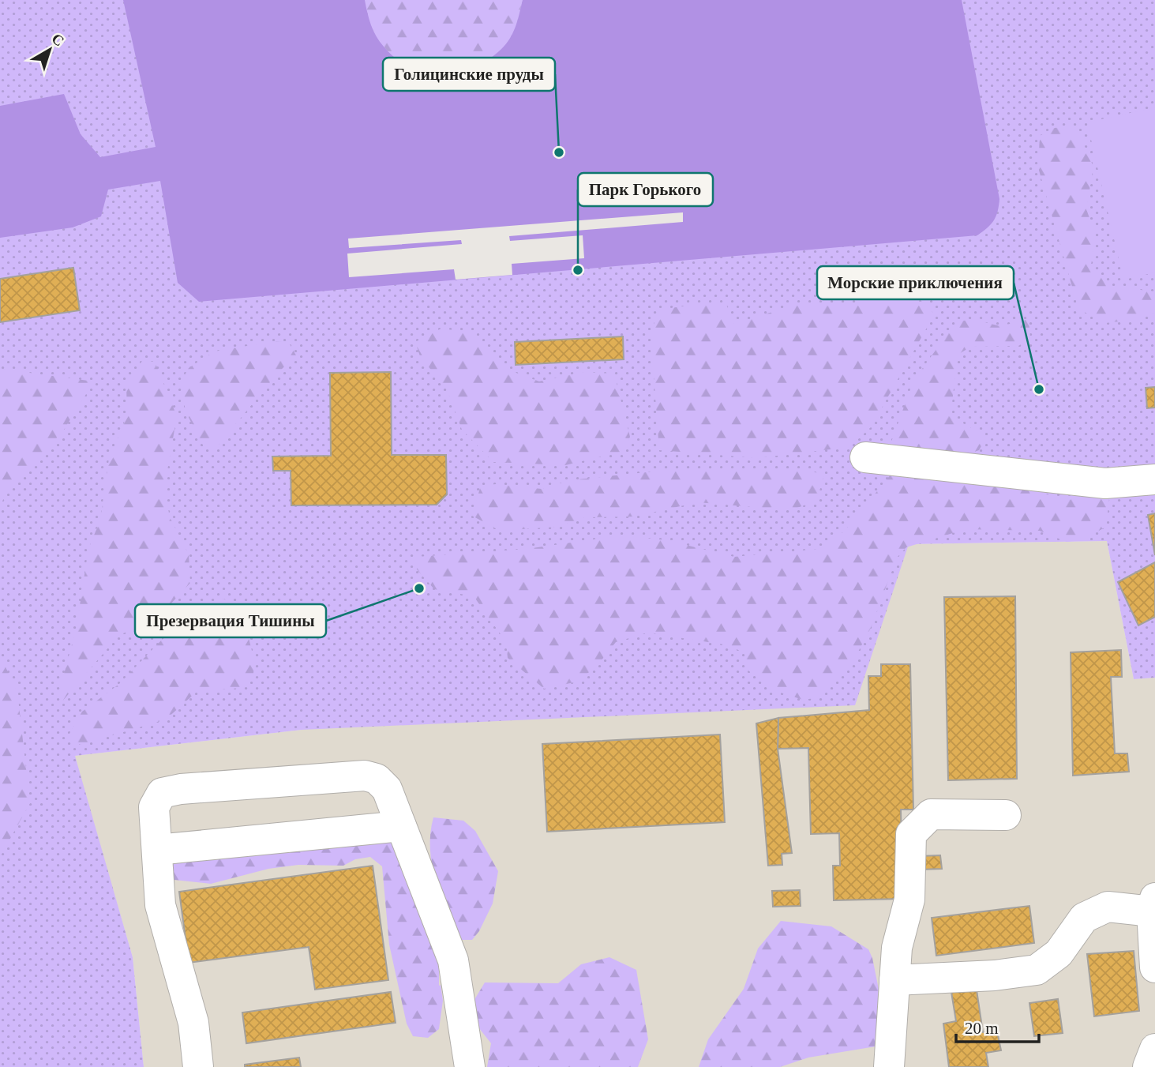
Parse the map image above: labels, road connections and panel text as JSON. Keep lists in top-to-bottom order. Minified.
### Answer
{"places":["Голицинские пруды","Парк Горького","Морские приключения","Презервация Тишины"],"scale_bar":"20 m","north":"top right"}
